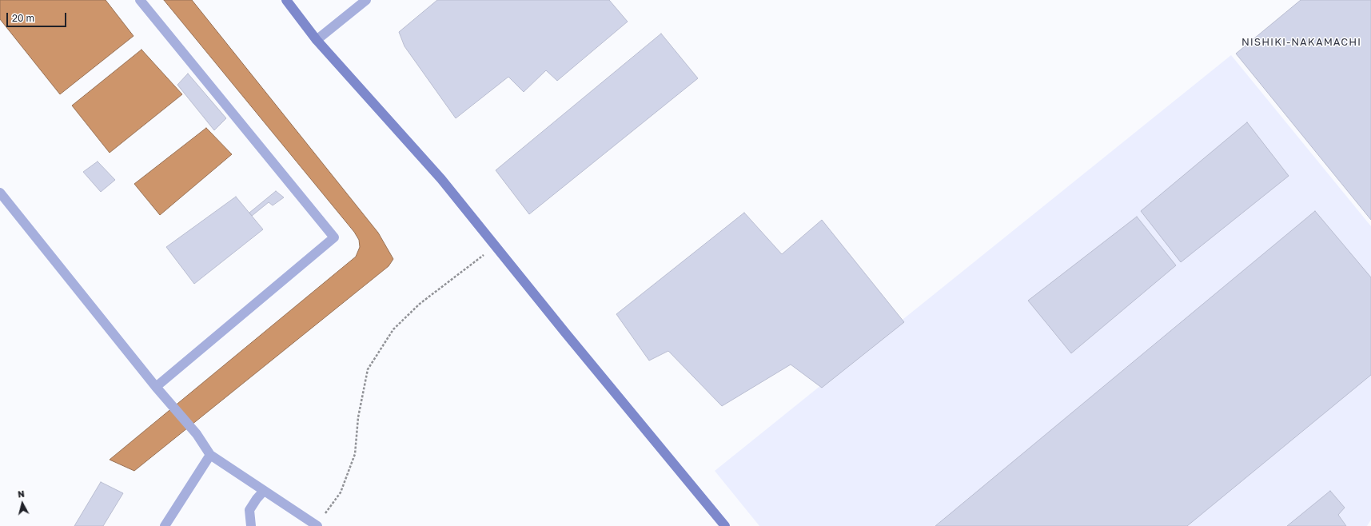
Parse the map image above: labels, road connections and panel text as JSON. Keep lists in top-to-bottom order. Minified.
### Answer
{"districts":["NISHIKI-NAKAMACHI"],"scale_bar":"20 m","north":"top"}
